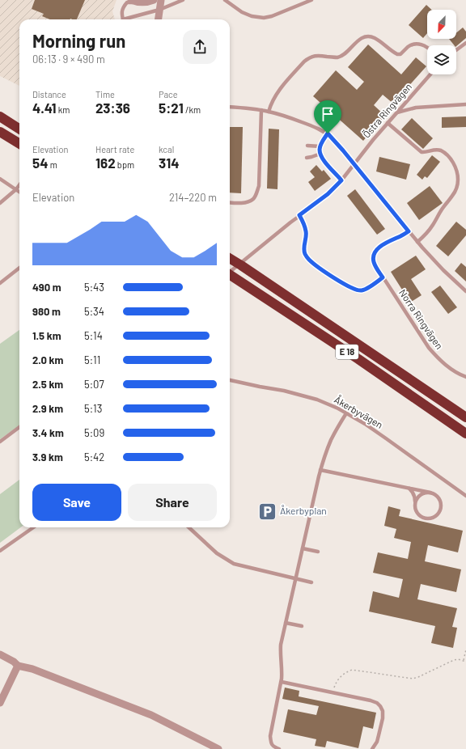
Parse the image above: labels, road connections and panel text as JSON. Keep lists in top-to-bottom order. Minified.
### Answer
{"streets":{"highway":["E 18"],"lane":["Östra Ringvägen","Norra Ringvägen","Åkerbyvägen"]},"places":{"parking":["Åkerbyplan"]},"north":"bottom left","page":{"heading":["Morning run","06:13 · 9 × 490 m"],"stats":[["Distance","4.41 km"],["Time","23:36"],["Pace","5:21 /km"],["Elevation","54 m"],["Heart rate","162 bpm"],["kcal","314"]],"chart":["Elevation","214–220 m"],"list":[{"name":"490 m","note":"5:43"},{"name":"980 m","note":"5:34"},{"name":"1.5 km","note":"5:14"},{"name":"2.0 km","note":"5:11"},{"name":"2.5 km","note":"5:07"},{"name":"2.9 km","note":"5:13"},{"name":"3.4 km","note":"5:09"},{"name":"3.9 km","note":"5:42"}],"buttons":["Save","Share"]}}
